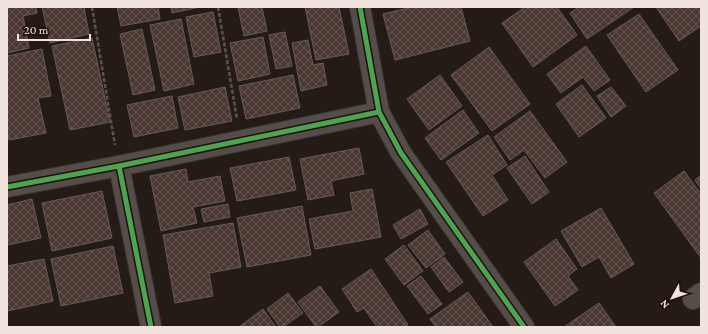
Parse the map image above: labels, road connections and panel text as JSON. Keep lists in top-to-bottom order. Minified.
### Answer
{"scale_bar":"20 m","north":"bottom left"}
